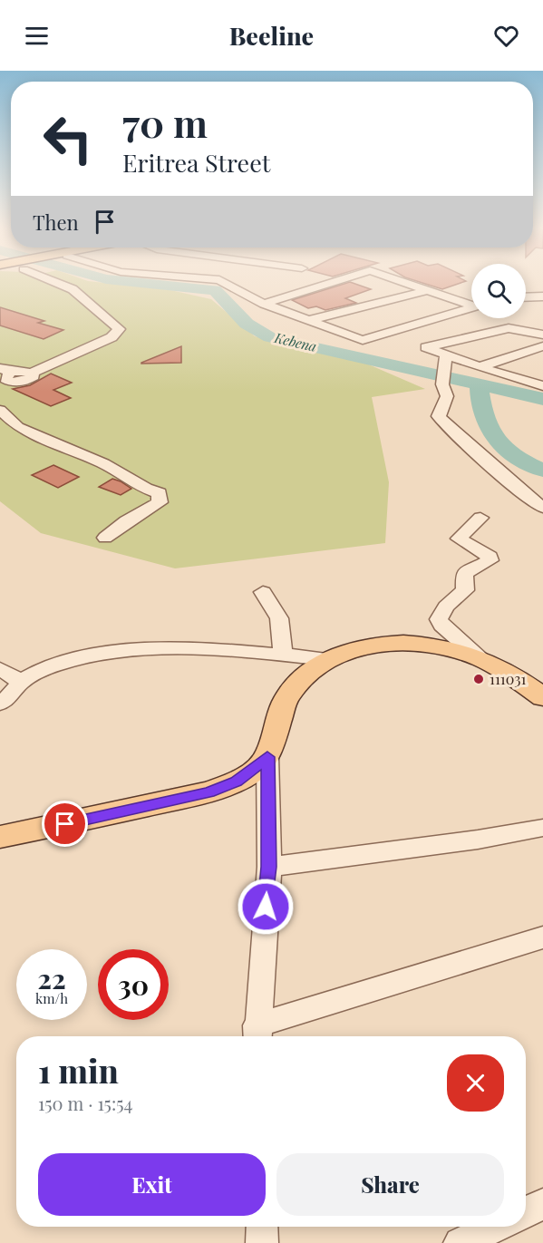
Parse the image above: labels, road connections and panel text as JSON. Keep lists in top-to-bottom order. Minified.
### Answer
{"water":["Kebena"],"places":["111031"],"page":{"header":"Beeline","turn":["70 m","Eritrea Street"],"then":"Then","speed":"22 km/h","limit":"30","heading":["1 min","150 m · 15:54"],"buttons":["Exit","Share"]}}
